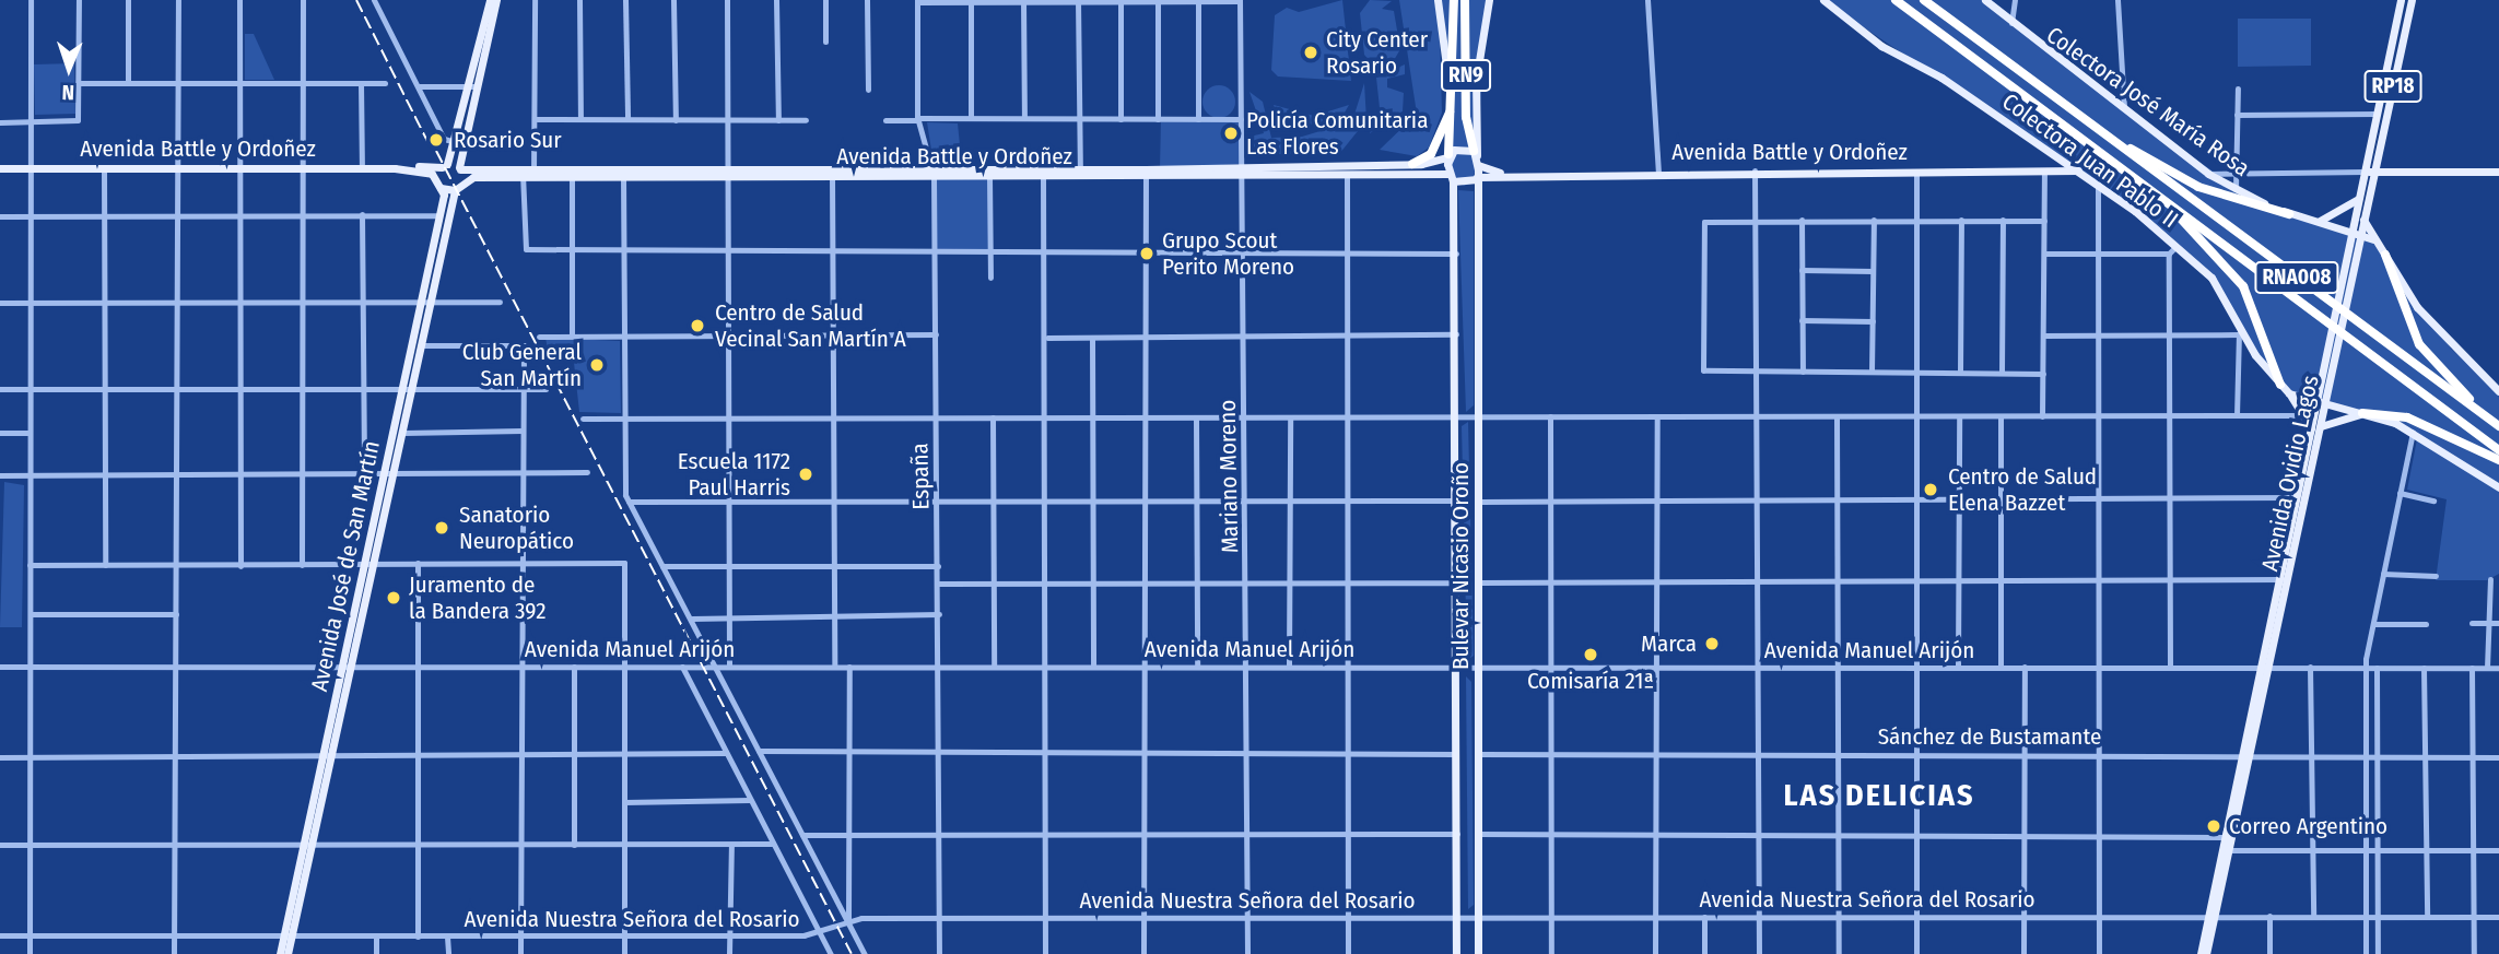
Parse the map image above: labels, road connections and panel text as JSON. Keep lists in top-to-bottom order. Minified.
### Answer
{"streets":{"highway":["RN9","RNA008"],"main road":["RP18","Colectora José María Rosa","Avenida Battle y Ordoñez","Colectora Juan Pablo II","Avenida Ovidio Lagos","Avenida José de San Martín","Bulevar Nicasio Oroño"],"street":["España","Mariano Moreno","Avenida Manuel Arijón","Sánchez de Bustamante","Avenida Nuestra Señora del Rosario"]},"crossings":[["RN9","Avenida Battle y Ordoñez"],["RN9","Bulevar Nicasio Oroño"],["Colectora José María Rosa","Avenida Ovidio Lagos"],["Avenida Battle y Ordoñez","Colectora Juan Pablo II"],["Avenida Battle y Ordoñez","España"],["Avenida Battle y Ordoñez","Mariano Moreno"],["Avenida Battle y Ordoñez","Avenida José de San Martín"],["Avenida Battle y Ordoñez","Bulevar Nicasio Oroño"],["Colectora Juan Pablo II","Avenida Ovidio Lagos"],["Avenida Ovidio Lagos","Avenida Manuel Arijón"],["Avenida Ovidio Lagos","Sánchez de Bustamante"],["Avenida Ovidio Lagos","Avenida Nuestra Señora del Rosario"],["España","Avenida Manuel Arijón"],["España","Avenida Nuestra Señora del Rosario"],["Mariano Moreno","Avenida Manuel Arijón"],["Mariano Moreno","Avenida Nuestra Señora del Rosario"],["Avenida José de San Martín","Avenida Manuel Arijón"],["Avenida José de San Martín","Avenida Nuestra Señora del Rosario"],["Bulevar Nicasio Oroño","Avenida Manuel Arijón"],["Bulevar Nicasio Oroño","Sánchez de Bustamante"],["Bulevar Nicasio Oroño","Avenida Nuestra Señora del Rosario"]],"districts":["LAS DELICIAS"],"places":["City Center Rosario","Policía Comunitaria Las Flores","Rosario Sur","Grupo Scout Perito Moreno","Centro de Salud Vecinal San Martín A","Club General San Martín","Escuela 1172 Paul Harris","Centro de Salud Elena Bazzet","Sanatorio Neuropático","Juramento de la Bandera 392","Marca","Comisaría 21ª","Correo Argentino"],"north":"bottom"}
